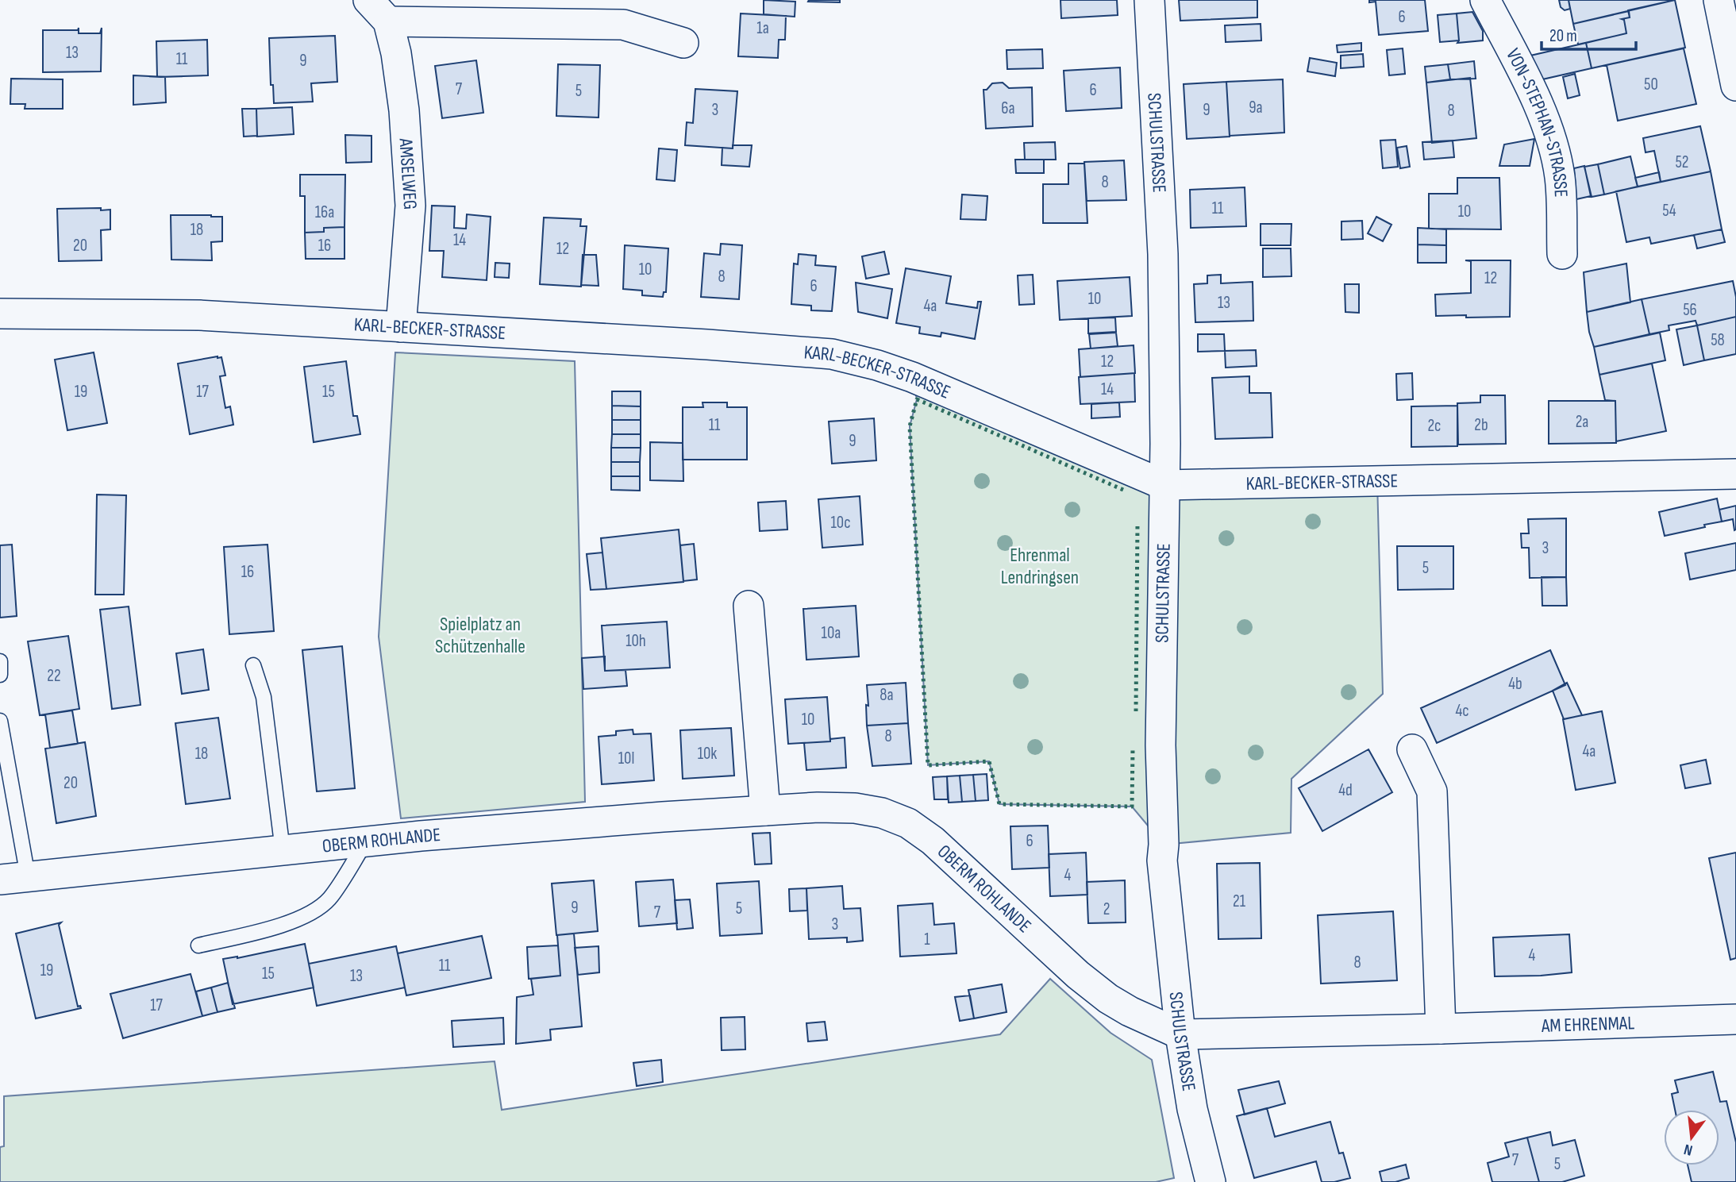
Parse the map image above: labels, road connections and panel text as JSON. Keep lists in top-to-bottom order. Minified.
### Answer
{"streets":{"street":["VON-STEPHAN-STRASSE","SCHULSTRASSE","AMSELWEG","KARL-BECKER-STRASSE","OBERM ROHLANDE","AM EHRENMAL"]},"crossings":[["SCHULSTRASSE","KARL-BECKER-STRASSE"],["SCHULSTRASSE","OBERM ROHLANDE"],["SCHULSTRASSE","AM EHRENMAL"],["AMSELWEG","KARL-BECKER-STRASSE"],["OBERM ROHLANDE","AM EHRENMAL"]],"parks":["Ehrenmal Lendringsen","Spielplatz an Schützenhalle"],"house_numbers":["6","1a","13","11","9","50","7","6","5","9a","6a","3","9","8","52","8","11","54","10","16a","18","14","20","16","12","10","8","12","6","10","13","4a","56","58","12","14","19","17","15","2a","11","2b","2c","9","10c","3","5","16","10a","10h","22","4b","8a","4c","10","8","4a","18","10k","10l","20","4d","6","4","21","9","5","2","7","3","1","4","8","11","19","15","13","17","7","5"],"scale_bar":"20 m","north":"bottom"}
